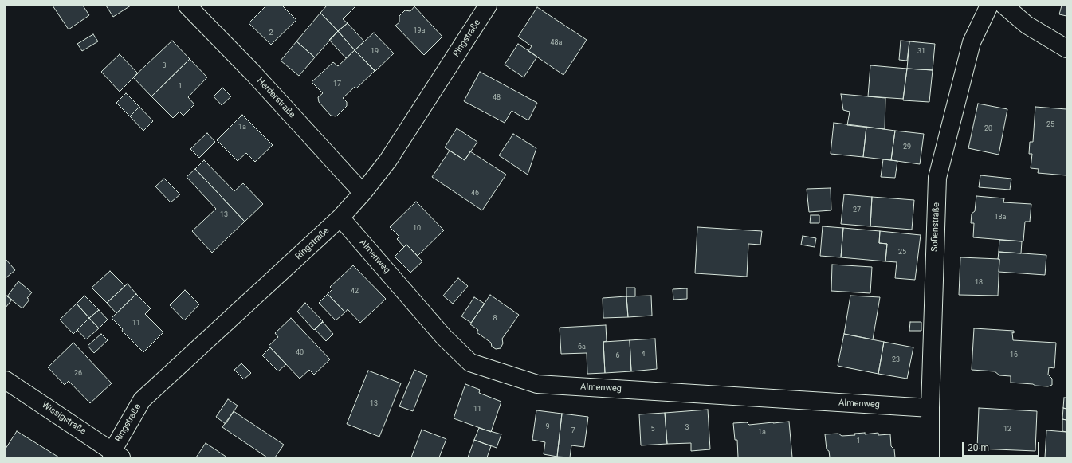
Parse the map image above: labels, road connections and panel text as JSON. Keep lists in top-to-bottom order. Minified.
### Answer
{"streets":{"street":["Ringstraße","Herderstraße","Sofienstraße","Almenweg","Wissigstraße"]},"crossings":[["Ringstraße","Herderstraße"],["Ringstraße","Almenweg"],["Ringstraße","Wissigstraße"],["Sofienstraße","Almenweg"]],"house_numbers":["19a","2","48a","19","31","3","17","1","48","25","1a","20","29","46","27","13","18a","10","25","18","42","8","11","6a","40","4","16","6","23","26","13","11","9","3","5","12","7","1a","1"],"scale_bar":"20 m"}
